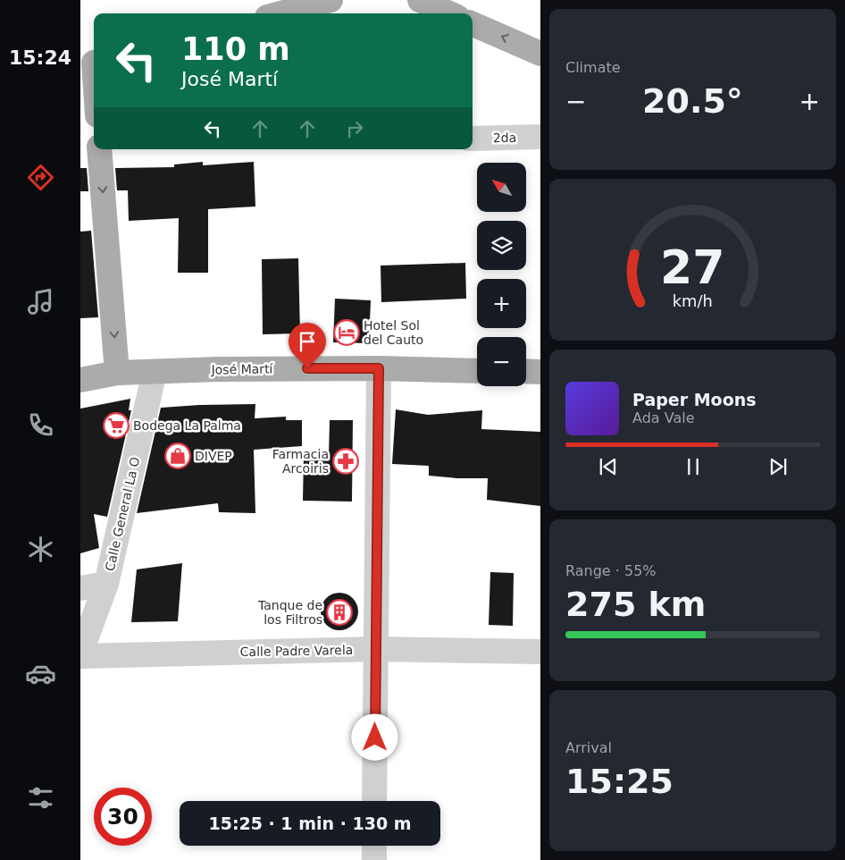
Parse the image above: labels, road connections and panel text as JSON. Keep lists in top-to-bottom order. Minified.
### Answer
{"streets":{"main road":["José Martí"],"street":["2da","Calle General La O","Calle Padre Varela"]},"crossings":[["José Martí","Calle General La O"],["Calle General La O","Calle Padre Varela"]],"places":{"hotel":["Hotel Sol del Cauto"],"supermarket":["Bodega La Palma"],"shop":["DIVEP"],"pharmacy":["Farmacia Arcoiris"],"building":["Tanque de los Filtros"]},"north":"top left","page":{"tabs":"15:24","tile":["Climate",["Range · 55%","275 km"],["Arrival","15:25"]],"turn":["110 m","José Martí"],"heat":["−","20.5°","+"],"map_buttons":["+","−"],"song":["Paper Moons","Ada Vale"],"limit":"30","trip":"15:25 · 1 min · 130 m","gauge":["27","km/h"]}}
